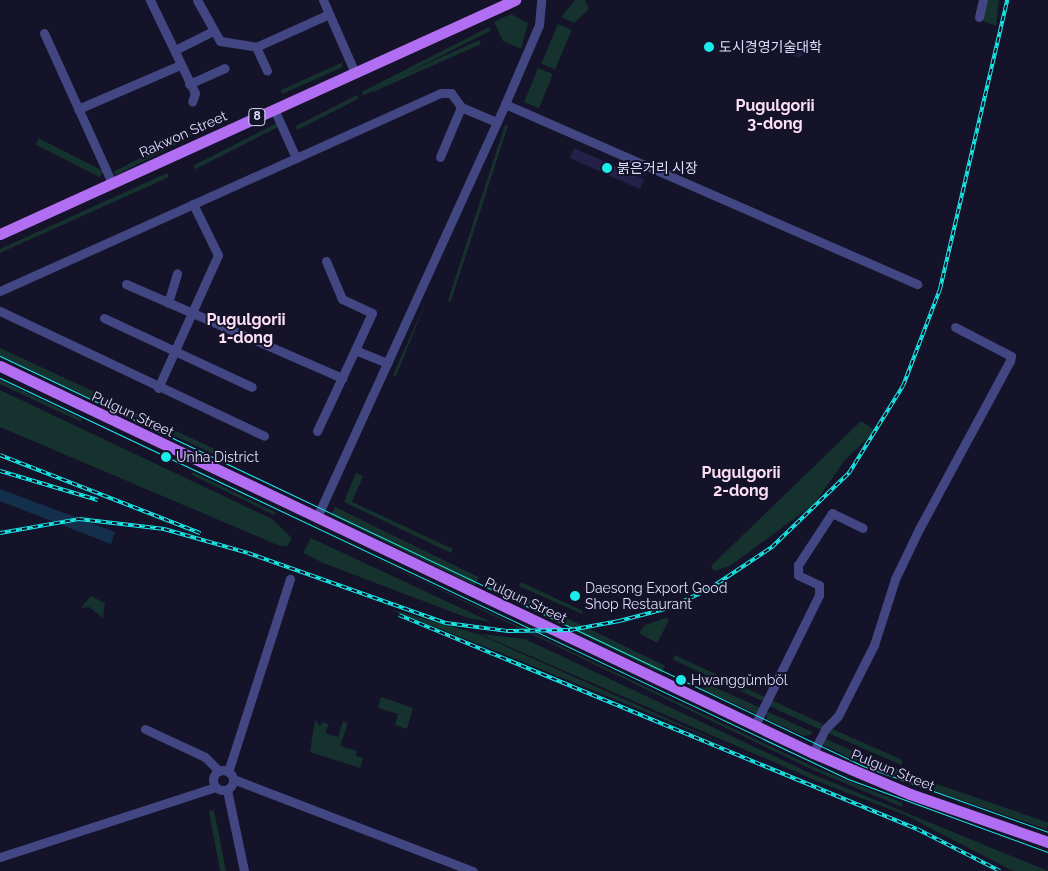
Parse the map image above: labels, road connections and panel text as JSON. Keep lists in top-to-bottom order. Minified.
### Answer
{"streets":{"main road":["8","Rakwon Street","Pulgun Street"]},"districts":["Pugulgorii 3-dong","Pugulgorii 1-dong","Pugulgorii 2-dong"],"places":["도시경영기술대학","붉은거리 시장","Unha District","Daesong Export Good Shop Restaurant","Hwanggŭmbŏl"]}
